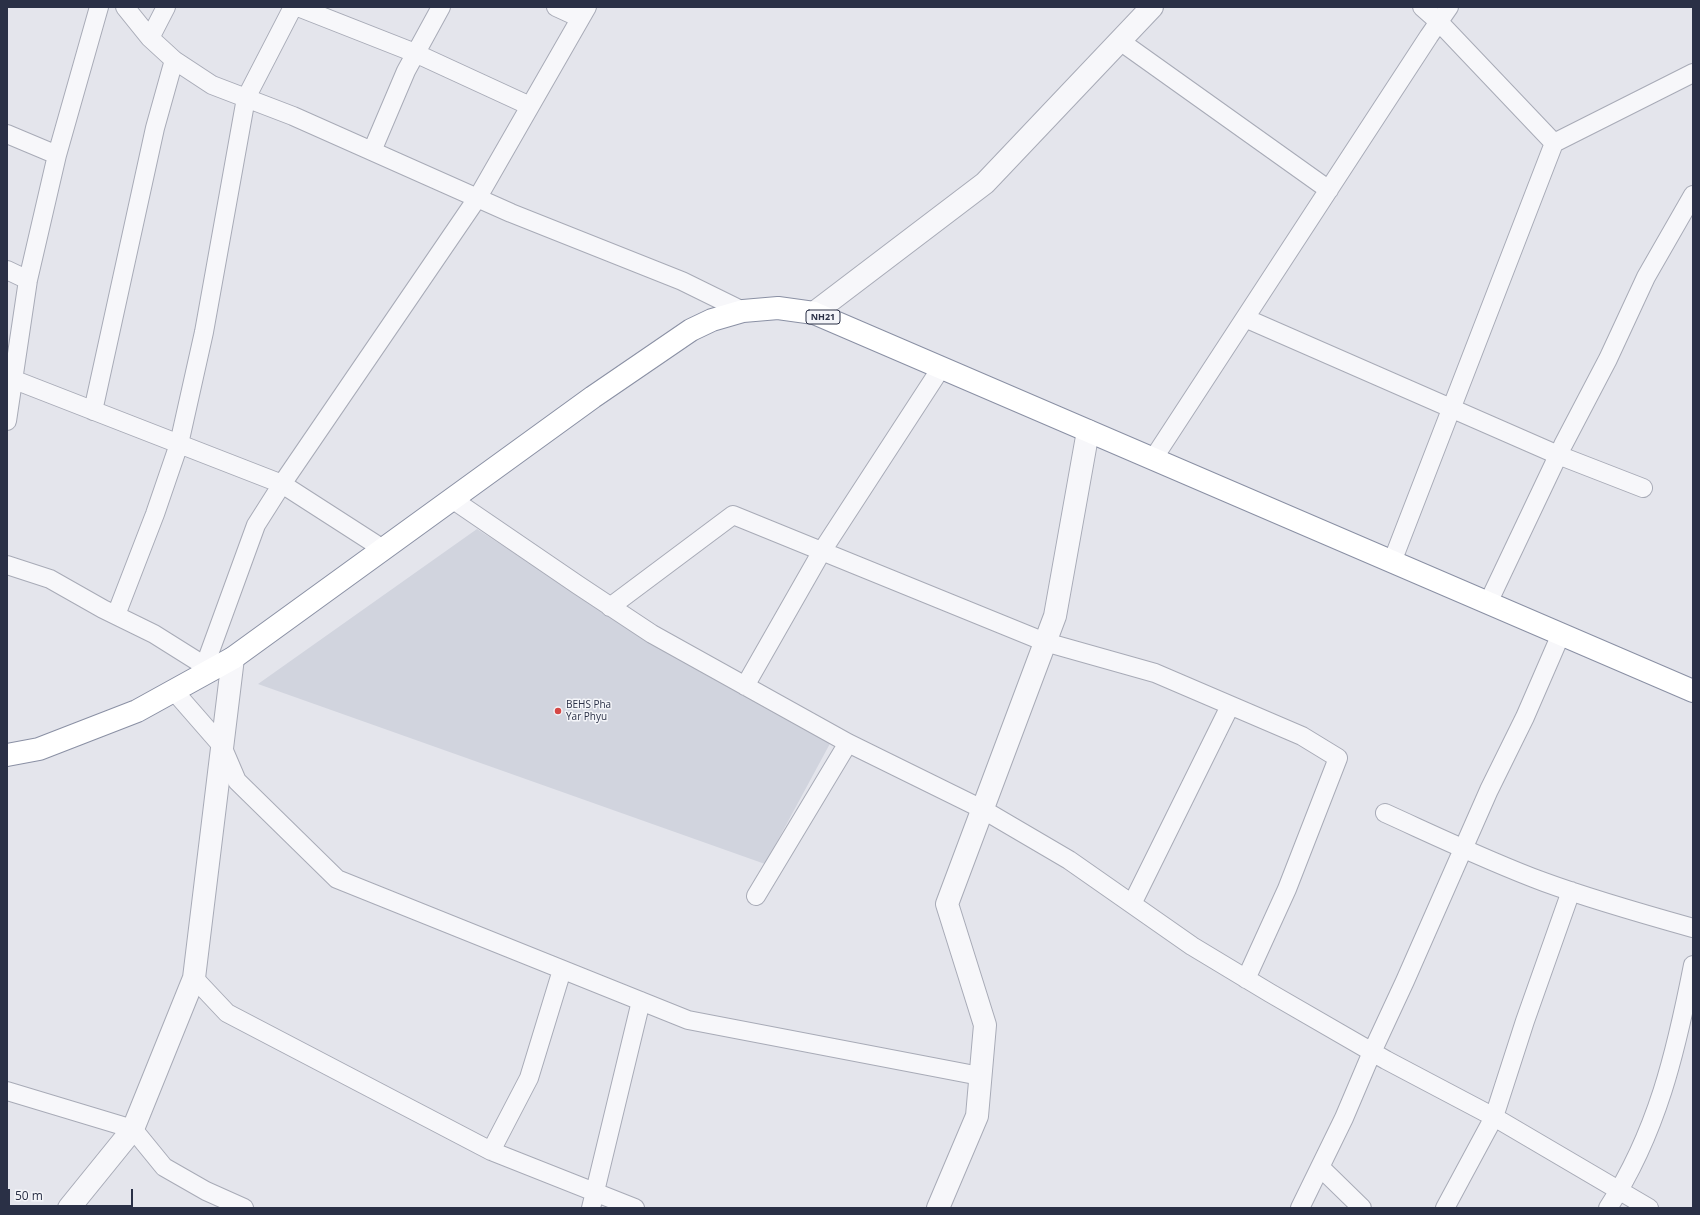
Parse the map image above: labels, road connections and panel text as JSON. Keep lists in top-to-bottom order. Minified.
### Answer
{"streets":{"highway":["NH21"]},"places":["BEHS Pha Yar Phyu"],"scale_bar":"50 m"}
